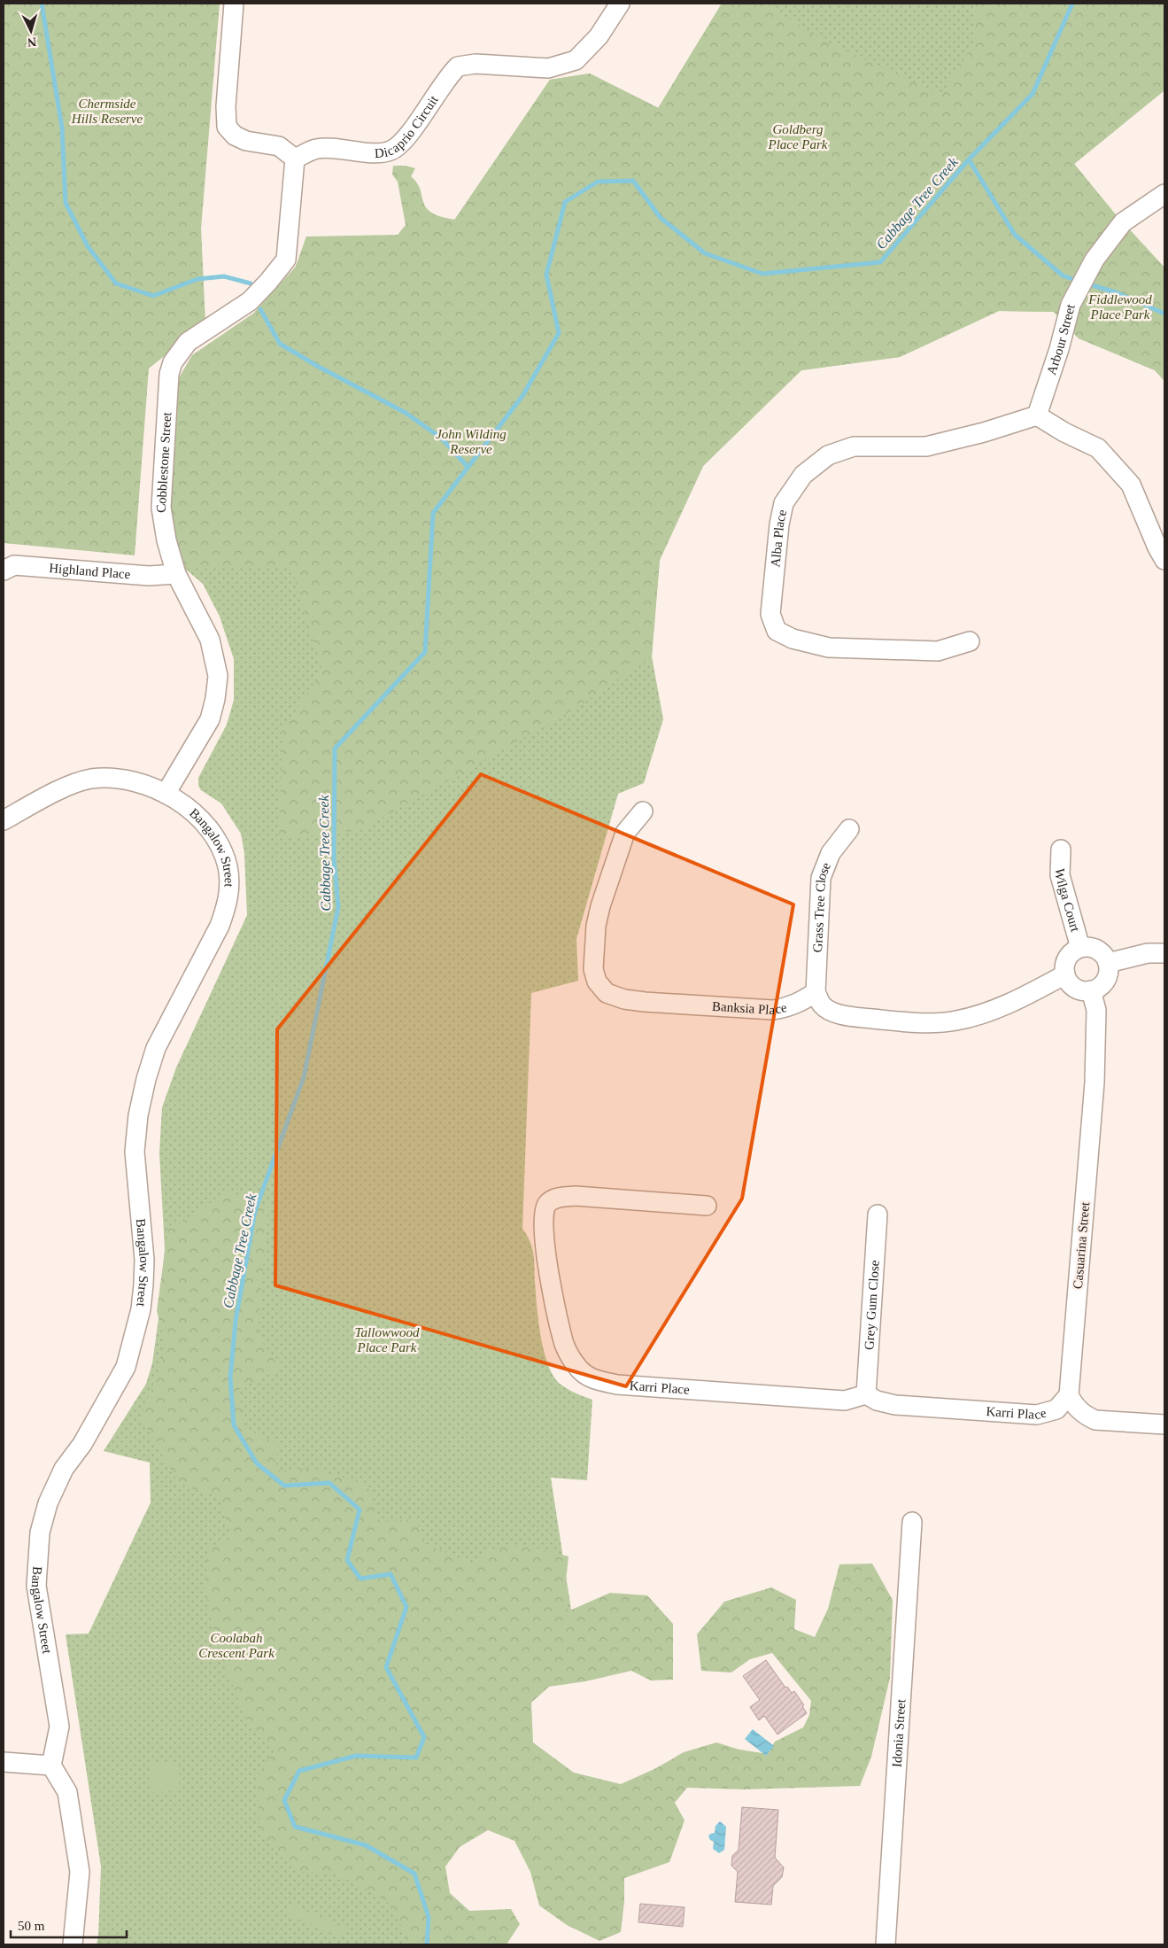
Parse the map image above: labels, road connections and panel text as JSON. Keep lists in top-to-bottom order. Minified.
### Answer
{"streets":{"street":["Dicaprio Circuit","Arbour Street","Cobblestone Street","Alba Place","Highland Place","Bangalow Street","Wilga Court","Grass Tree Close","Banksia Place","Casuarina Street","Grey Gum Close","Karri Place","Idonia Street"]},"crossings":[["Dicaprio Circuit","Cobblestone Street"],["Arbour Street","Alba Place"],["Cobblestone Street","Highland Place"],["Cobblestone Street","Bangalow Street"],["Wilga Court","Casuarina Street"],["Grass Tree Close","Banksia Place"],["Casuarina Street","Karri Place"],["Grey Gum Close","Karri Place"]],"water":["Cabbage Tree Creek"],"parks":["Chermside Hills Reserve","Goldberg Place Park","Fiddlewood Place Park","John Wilding Reserve","Tallowwood Place Park","Coolabah Crescent Park"],"scale_bar":"50 m","north":"bottom"}
